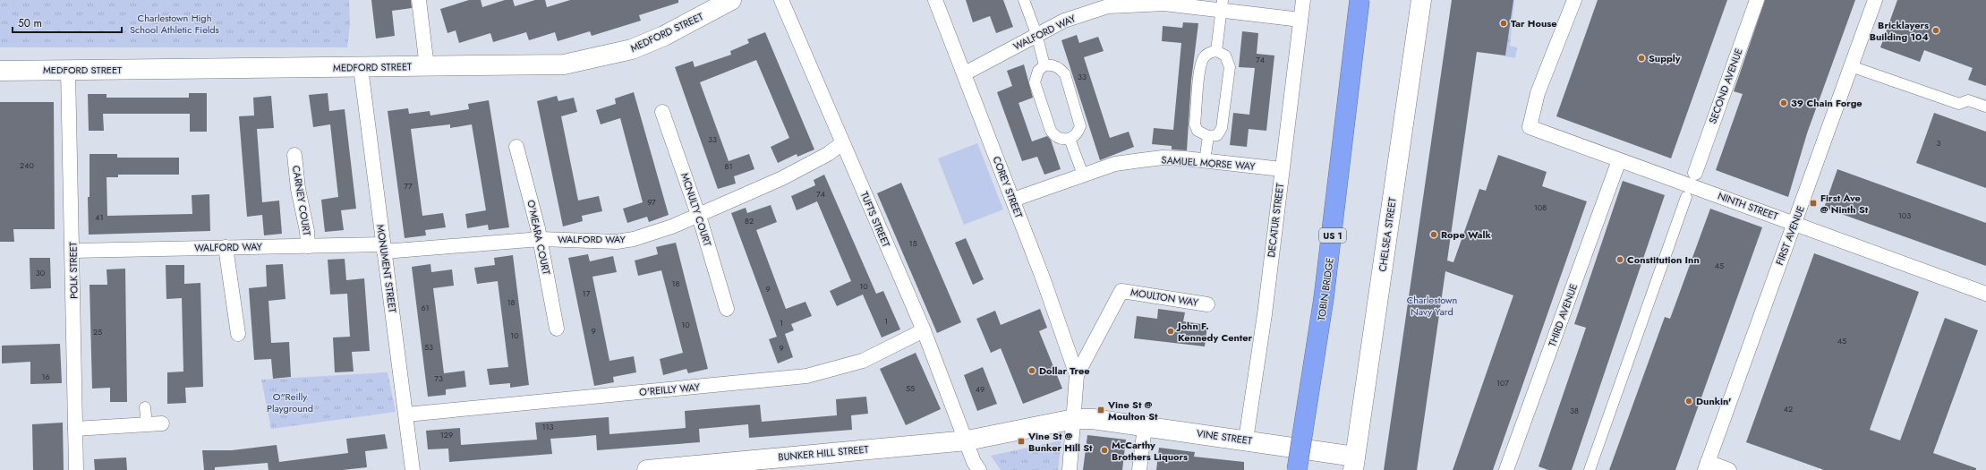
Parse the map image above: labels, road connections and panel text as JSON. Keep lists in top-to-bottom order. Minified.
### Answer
{"streets":{"highway":["US 1","TOBIN BRIDGE"],"main road":["MEDFORD STREET","CHELSEA STREET","VINE STREET","BUNKER HILL STREET"],"street":["WALFORD WAY","SECOND AVENUE","SAMUEL MORSE WAY","COREY STREET","CARNEY COURT","NINTH STREET","MCNULTY COURT","TUFTS STREET","DECATUR STREET","FIRST AVENUE","O'MEARA COURT","MONUMENT STREET","POLK STREET","MOULTON WAY","THIRD AVENUE","O'REILLY WAY"]},"crossings":[["MEDFORD STREET","MONUMENT STREET"],["MEDFORD STREET","POLK STREET"],["WALFORD WAY","COREY STREET"],["WALFORD WAY","CARNEY COURT"],["WALFORD WAY","MCNULTY COURT"],["WALFORD WAY","TUFTS STREET"],["WALFORD WAY","DECATUR STREET"],["WALFORD WAY","O'MEARA COURT"],["WALFORD WAY","MONUMENT STREET"],["WALFORD WAY","POLK STREET"],["SAMUEL MORSE WAY","COREY STREET"],["SAMUEL MORSE WAY","DECATUR STREET"],["COREY STREET","MOULTON WAY"],["NINTH STREET","FIRST AVENUE"],["NINTH STREET","THIRD AVENUE"],["TUFTS STREET","O'REILLY WAY"],["TUFTS STREET","VINE STREET"],["TUFTS STREET","BUNKER HILL STREET"],["DECATUR STREET","VINE STREET"],["CHELSEA STREET","VINE STREET"],["MONUMENT STREET","O'REILLY WAY"],["VINE STREET","BUNKER HILL STREET"]],"parks":["Charlestown High School Athletic Fields","Charlestown Navy Yard","O\"Reilly Playground"],"places":{"other":["Tar House","Bricklayers Building 104","Supply","39 Chain Forge","Rope Walk","Constitution Inn","John F. Kennedy Center","Dollar Tree","Dunkin'","McCarthy Brothers Liquors"],"transit":["First Ave @ Ninth St","Vine St @ Moulton St","Vine St @ Bunker Hill St"]},"house_numbers":["74","33","33","3","240","81","77","74","97","108","103","41","82","15","45","30","18","10","9","17","18","61","1","1","10","9","25","10","45","53","9","16","73","107","55","49","42","38","113","129"],"scale_bar":"50 m"}
